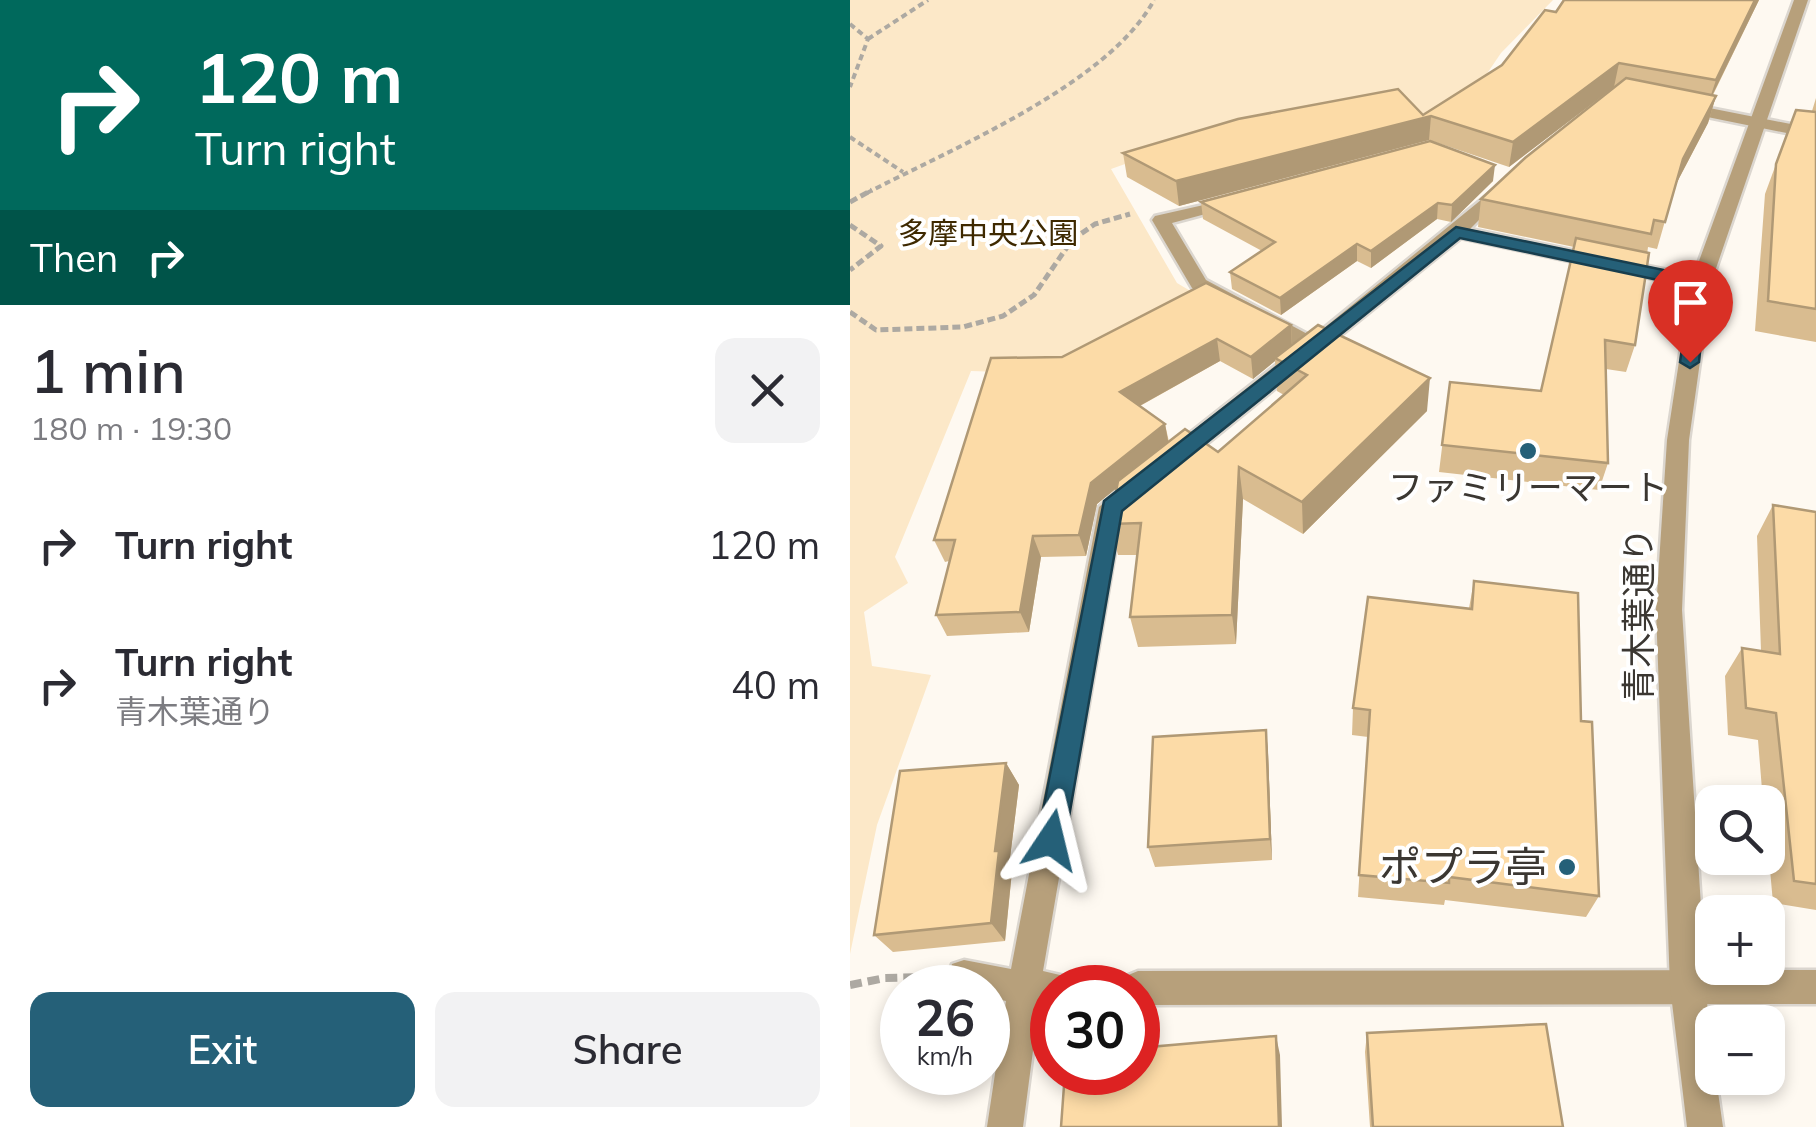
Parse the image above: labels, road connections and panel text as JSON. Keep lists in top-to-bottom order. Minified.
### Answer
{"streets":{"street":["青木葉通り"]},"parks":["多摩中央公園"],"places":["ファミリーマート","ポプラ亭"],"page":{"turn":["120 m","Turn right"],"then":"Then","heading":["1 min","180 m · 19:30"],"list":[{"name":"Turn right","value":"120 m"},{"name":"Turn right","note":"青木葉通り","value":"40 m"}],"map_buttons":["+","−"],"speed":"26 km/h","limit":"30","buttons":["Exit","Share"]}}
